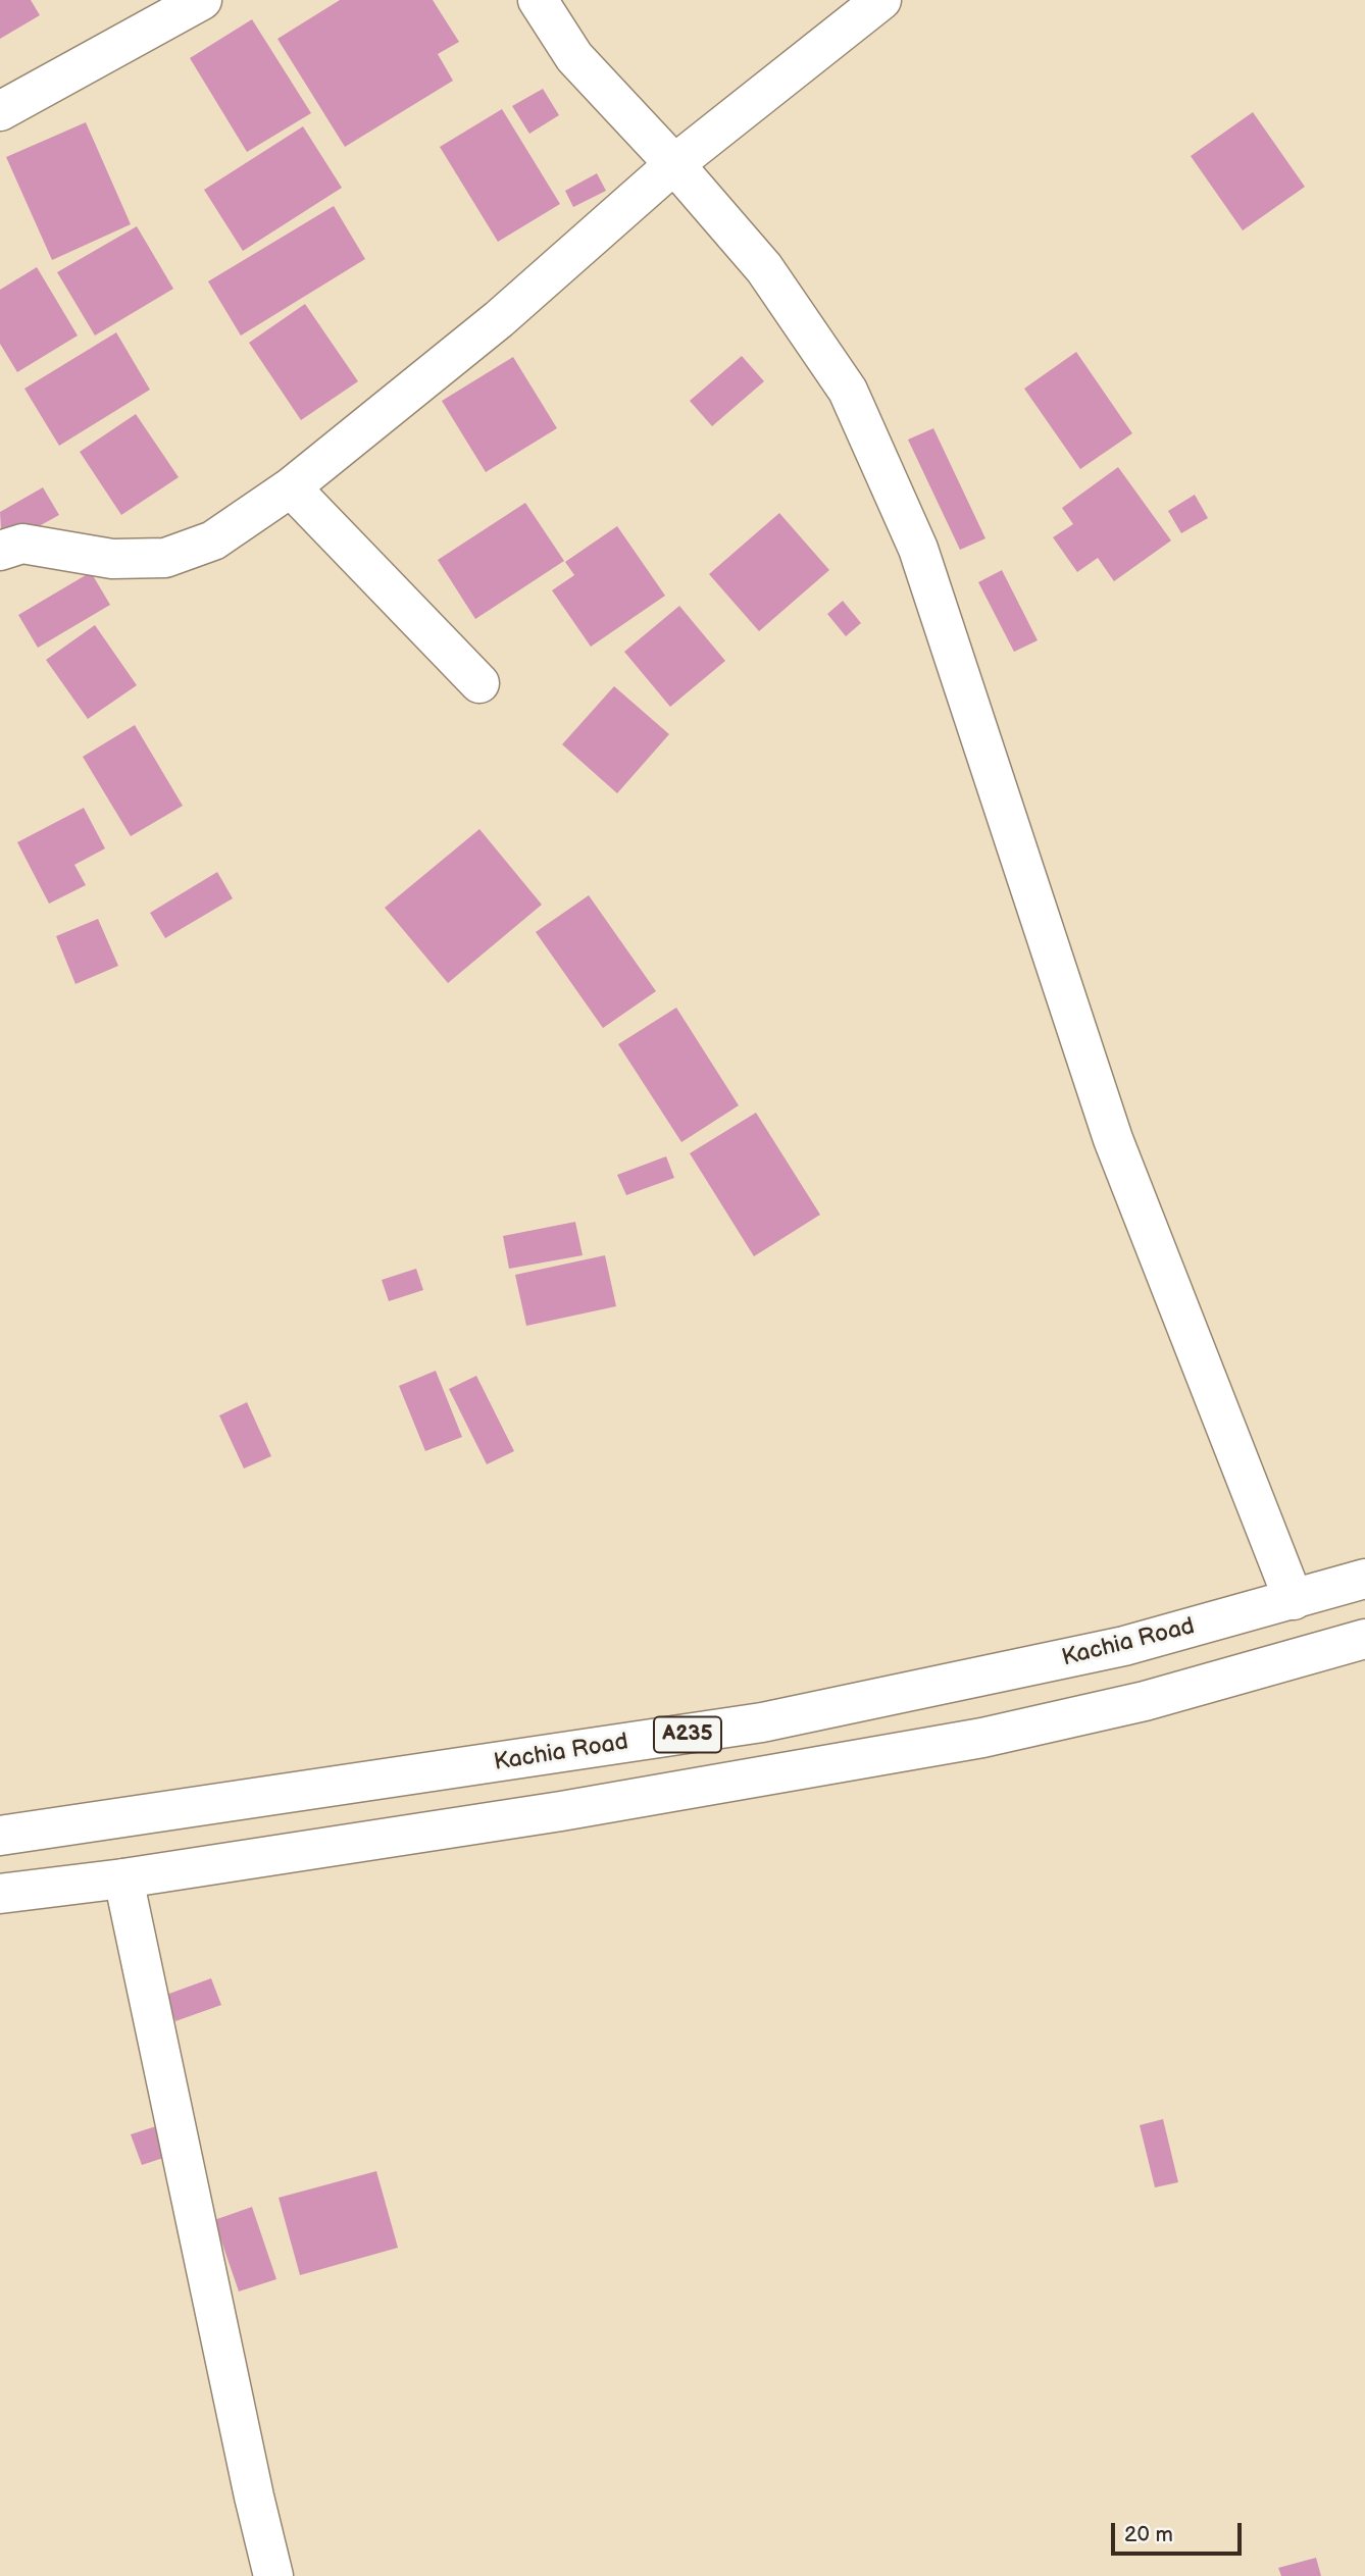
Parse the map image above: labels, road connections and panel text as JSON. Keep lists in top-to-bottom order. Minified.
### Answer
{"streets":{"main road":["Kachia Road","A235"]},"scale_bar":"20 m"}
